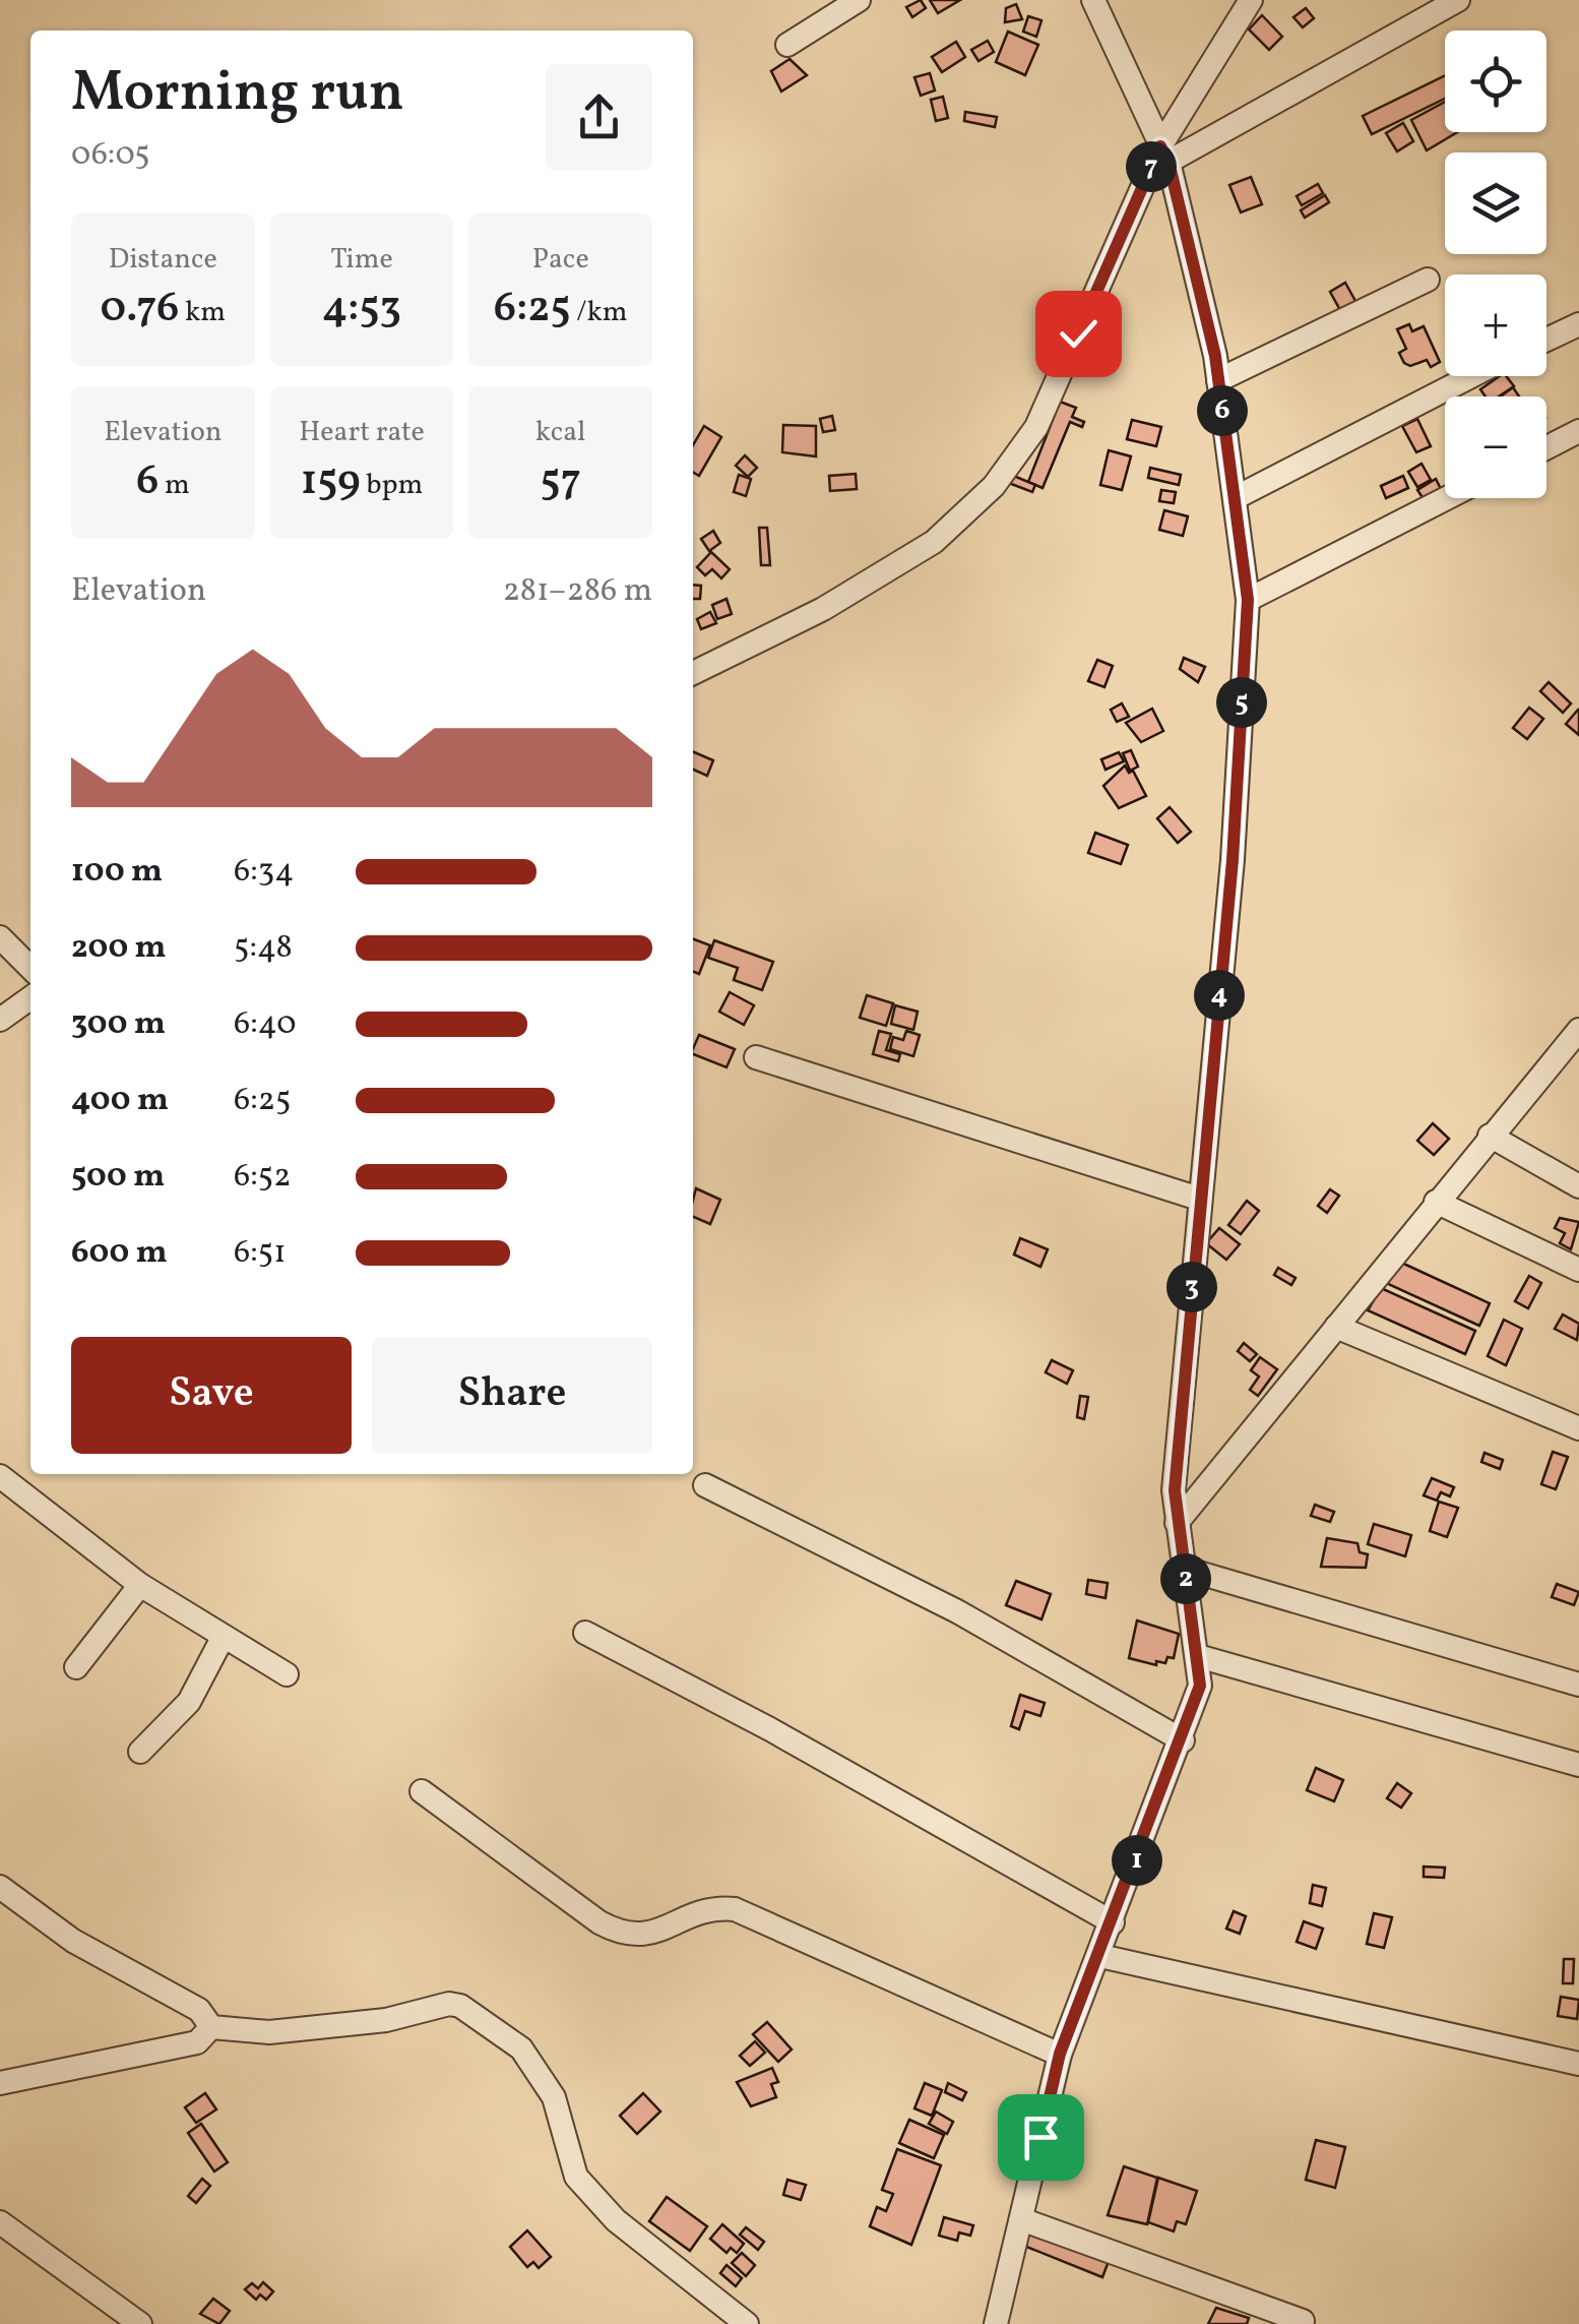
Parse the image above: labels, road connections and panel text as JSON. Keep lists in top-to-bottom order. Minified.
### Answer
{"page":{"map_buttons":["+","−"],"heading":["Morning run","06:05"],"pins":["7","6","5","4","3","2","1"],"stats":[["Distance","0.76 km"],["Time","4:53"],["Pace","6:25 /km"],["Elevation","6 m"],["Heart rate","159 bpm"],["kcal","57"]],"chart":["Elevation","281–286 m"],"list":[{"name":"100 m","note":"6:34"},{"name":"200 m","note":"5:48"},{"name":"300 m","note":"6:40"},{"name":"400 m","note":"6:25"},{"name":"500 m","note":"6:52"},{"name":"600 m","note":"6:51"}],"buttons":["Save","Share"]}}
